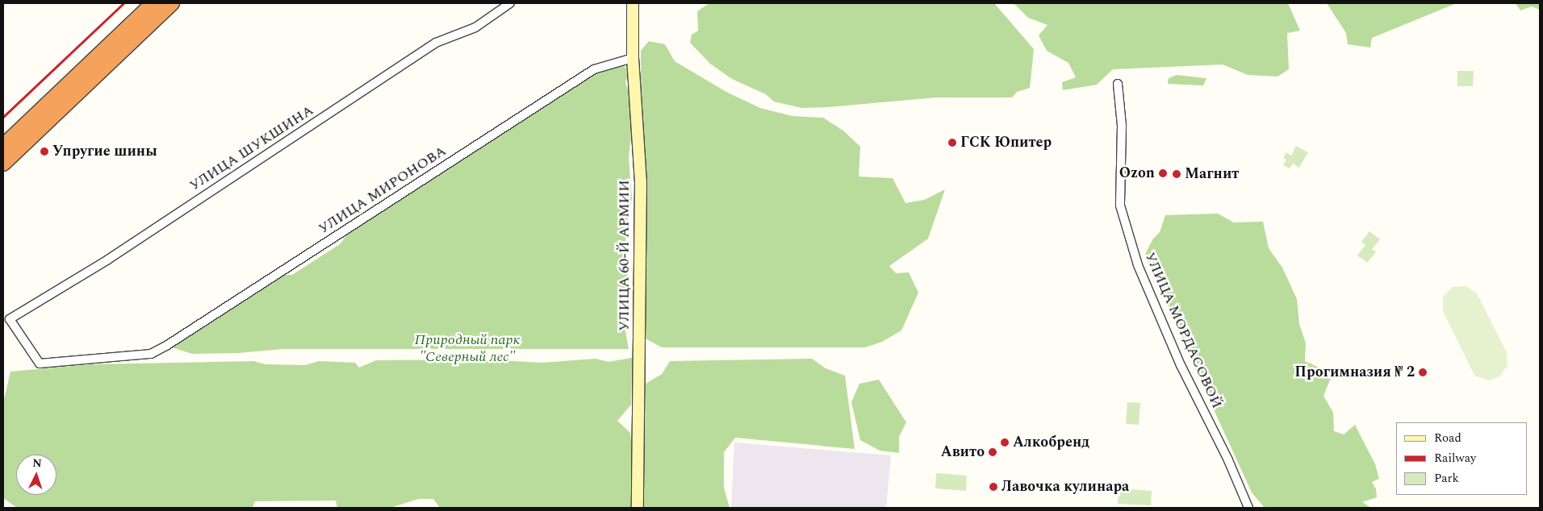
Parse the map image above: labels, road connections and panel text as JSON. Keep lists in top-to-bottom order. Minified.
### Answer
{"streets":{"street":["УЛИЦА ШУКШИНА","УЛИЦА МИРОНОВА","УЛИЦА 60-Й АРМИИ","УЛИЦА МОРДАСОВОЙ"]},"crossings":[["УЛИЦА ШУКШИНА","УЛИЦА МИРОНОВА"],["УЛИЦА МИРОНОВА","УЛИЦА 60-Й АРМИИ"]],"parks":["Природный парк \"Северный лес\""],"places":["ГСК Юпитер","Упругие шины","Ozon","Магнит","Прогимназия № 2","Алкобренд","Авито","Лавочка кулинара"],"legend":["Road","Railway","Park"],"north":"top"}
